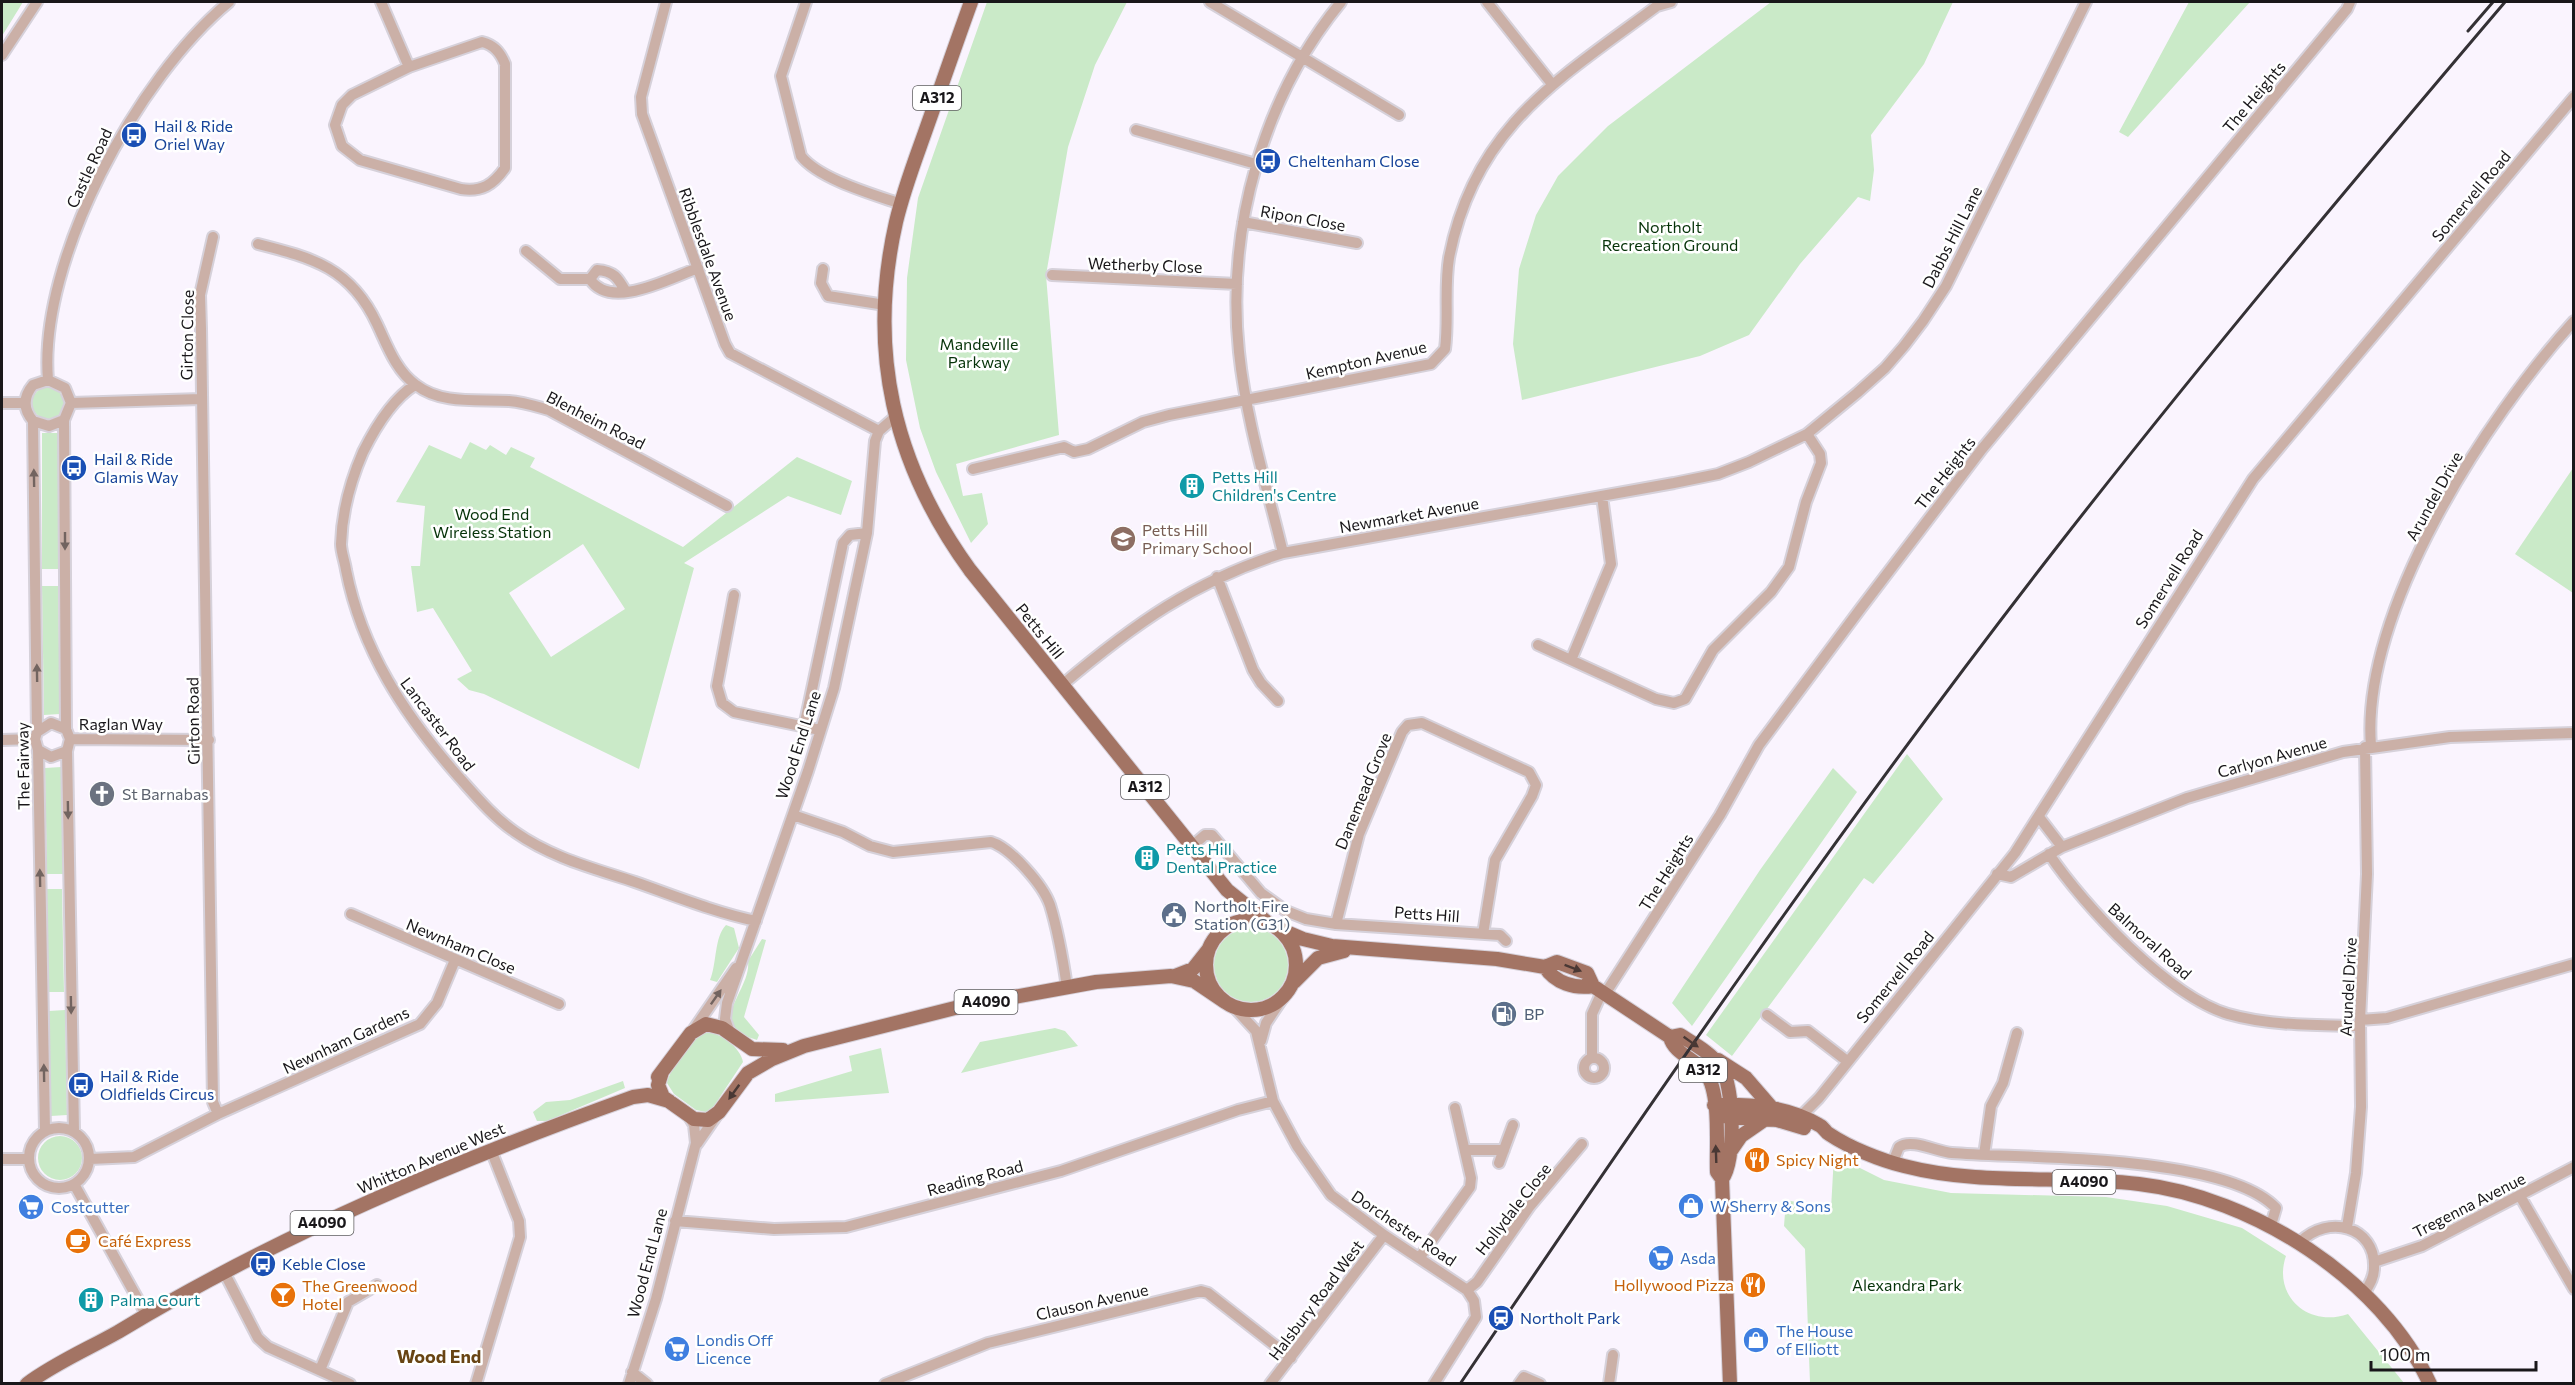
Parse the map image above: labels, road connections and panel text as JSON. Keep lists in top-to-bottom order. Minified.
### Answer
{"streets":{"main road":["A312","Petts Hill","Wood End Lane","A4090","Whitton Avenue West"],"street":["The Heights","Castle Road","Somervell Road","Ripon Close","Dabbs Hill Lane","Ribblesdale Avenue","Wetherby Close","Girton Close","Kempton Avenue","Blenheim Road","Arundel Drive","Newmarket Avenue","Girton Road","Raglan Way","Lancaster Road","Carlyon Avenue","The Fairway","Danemead Grove","Balmoral Road","Newnham Close","Newnham Gardens","Reading Road","Tregenna Avenue","Hollydale Close","Dorchester Road","Halsbury Road West","Clauson Avenue"]},"crossings":[["The Heights","Petts Hill"],["A312","Petts Hill"],["A312","A4090"],["Castle Road","The Fairway"],["Somervell Road","Carlyon Avenue"],["Somervell Road","A4090"],["Dabbs Hill Lane","Newmarket Avenue"],["Ribblesdale Avenue","Wood End Lane"],["Girton Close","Girton Road"],["Blenheim Road","Lancaster Road"],["Arundel Drive","Carlyon Avenue"],["Arundel Drive","Balmoral Road"],["Newmarket Avenue","Petts Hill"],["Petts Hill","Danemead Grove"],["Petts Hill","A4090"],["Petts Hill","Dorchester Road"],["Girton Road","Raglan Way"],["Girton Road","Newnham Gardens"],["Raglan Way","The Fairway"],["Lancaster Road","Wood End Lane"],["Wood End Lane","A4090"],["Wood End Lane","Whitton Avenue West"],["Wood End Lane","Reading Road"],["Carlyon Avenue","Balmoral Road"],["The Fairway","Newnham Gardens"],["Newnham Close","Newnham Gardens"],["A4090","Whitton Avenue West"],["A4090","Dorchester Road"],["Reading Road","Dorchester Road"],["Hollydale Close","Dorchester Road"],["Dorchester Road","Halsbury Road West"],["Halsbury Road West","Clauson Avenue"]],"districts":["Wood End"],"parks":["Northolt Recreation Ground","Mandeville Parkway","Wood End Wireless Station","Alexandra Park"],"places":{"bus stop":["Hail & Ride Oriel Way","Cheltenham Close","Hail & Ride Glamis Way","Hail & Ride Oldfields Circus","Keble Close"],"building":["Petts Hill Children's Centre","Petts Hill Dental Practice","Palma Court"],"school or university":["Petts Hill Primary School"],"church":["St Barnabas"],"public building":["Northolt Fire Station (G31)"],"fuel station":["BP"],"restaurant":["Spicy Night","Hollywood Pizza"],"shop":["W Sherry & Sons","The House of Elliott"],"supermarket":["Costcutter","Asda","Londis Off Licence"],"cafe":["Café Express"],"bar":["The Greenwood Hotel"],"station":["Northolt Park"]},"scale_bar":"100 m"}
